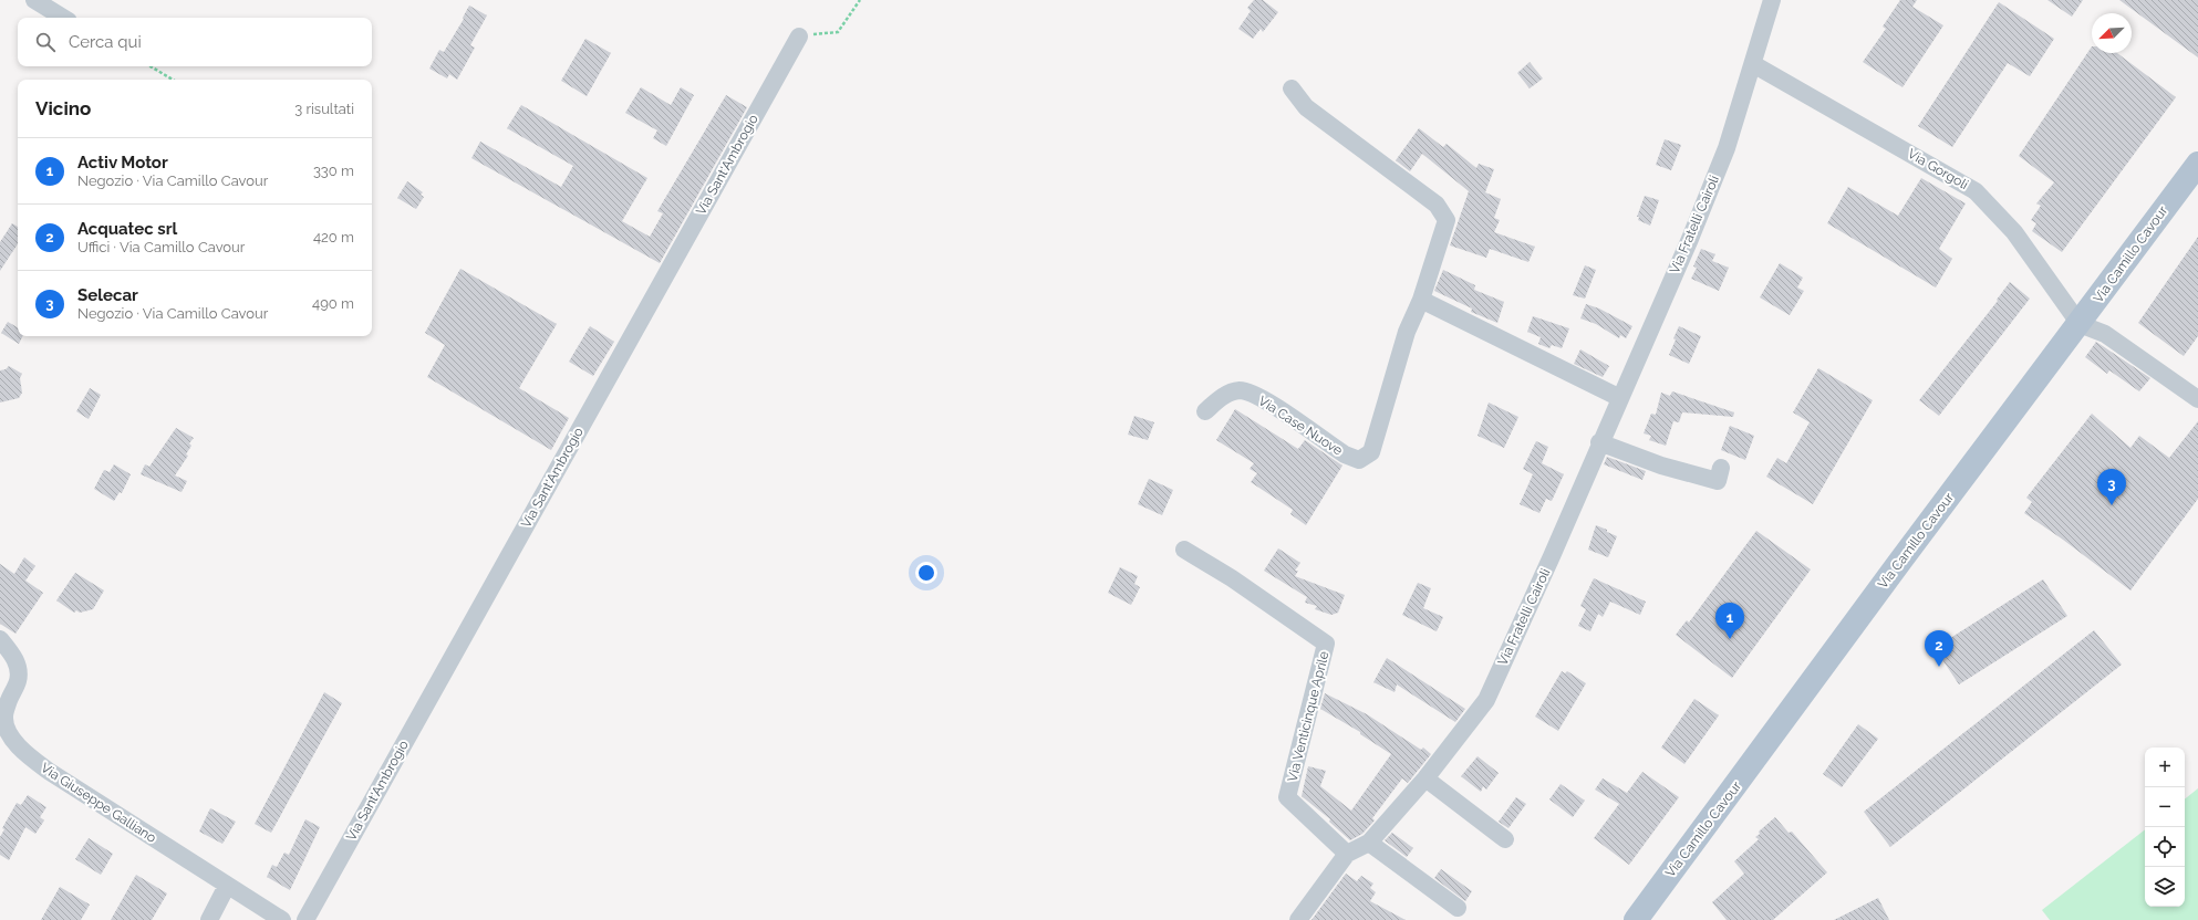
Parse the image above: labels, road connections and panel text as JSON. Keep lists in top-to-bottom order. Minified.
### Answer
{"streets":{"main road":["Via Camillo Cavour"],"street":["Via Sant'Ambrogio","Via Gorgoli","Via Fratelli Cairoli","Via Case Nuove","Via Venticinque Aprile","Via Giuseppe Galliano"]},"crossings":[["Via Gorgoli","Via Fratelli Cairoli"],["Via Gorgoli","Via Camillo Cavour"],["Via Fratelli Cairoli","Via Venticinque Aprile"]],"north":"bottom left","page":{"search":"Cerca qui","heading":["Vicino","3 risultati"],"list":[{"mark":"1","name":"Activ Motor","note":"Negozio · Via Camillo Cavour","value":"330 m"},{"mark":"2","name":"Acquatec srl","note":"Uffici · Via Camillo Cavour","value":"420 m"},{"mark":"3","name":"Selecar","note":"Negozio · Via Camillo Cavour","value":"490 m"}],"pins":["3","1","2"],"map_buttons":["+","−"]}}
